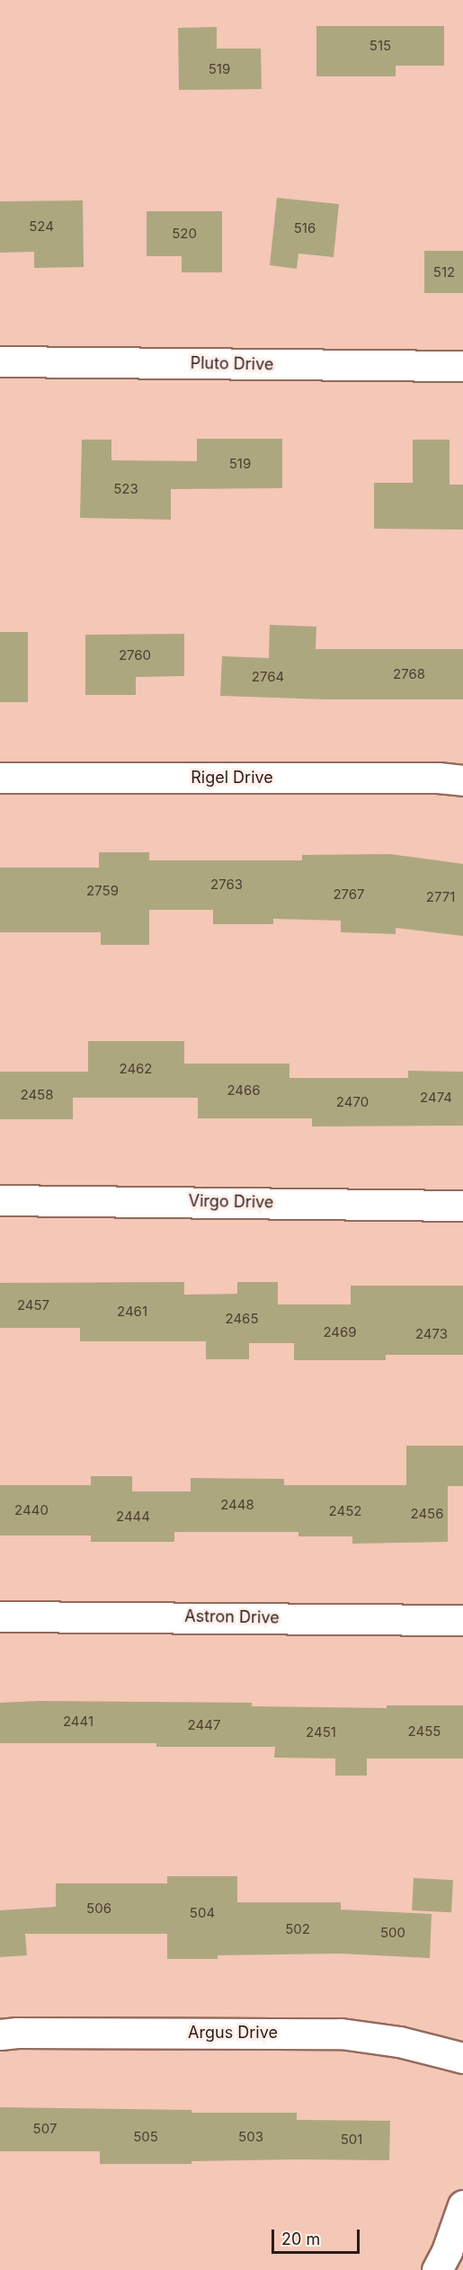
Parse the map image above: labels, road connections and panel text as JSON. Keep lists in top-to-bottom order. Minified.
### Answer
{"streets":{"street":["Pluto Drive","Rigel Drive","Virgo Drive","Astron Drive","Argus Drive"]},"house_numbers":["515","519","524","516","520","512","519","523","2760","2768","2764","2763","2759","2767","2771","2462","2466","2458","2474","2470","2457","2461","2465","2469","2473","2448","2440","2452","2456","2444","2441","2447","2455","2451","506","504","502","500","507","505","503","501"],"scale_bar":"20 m"}
